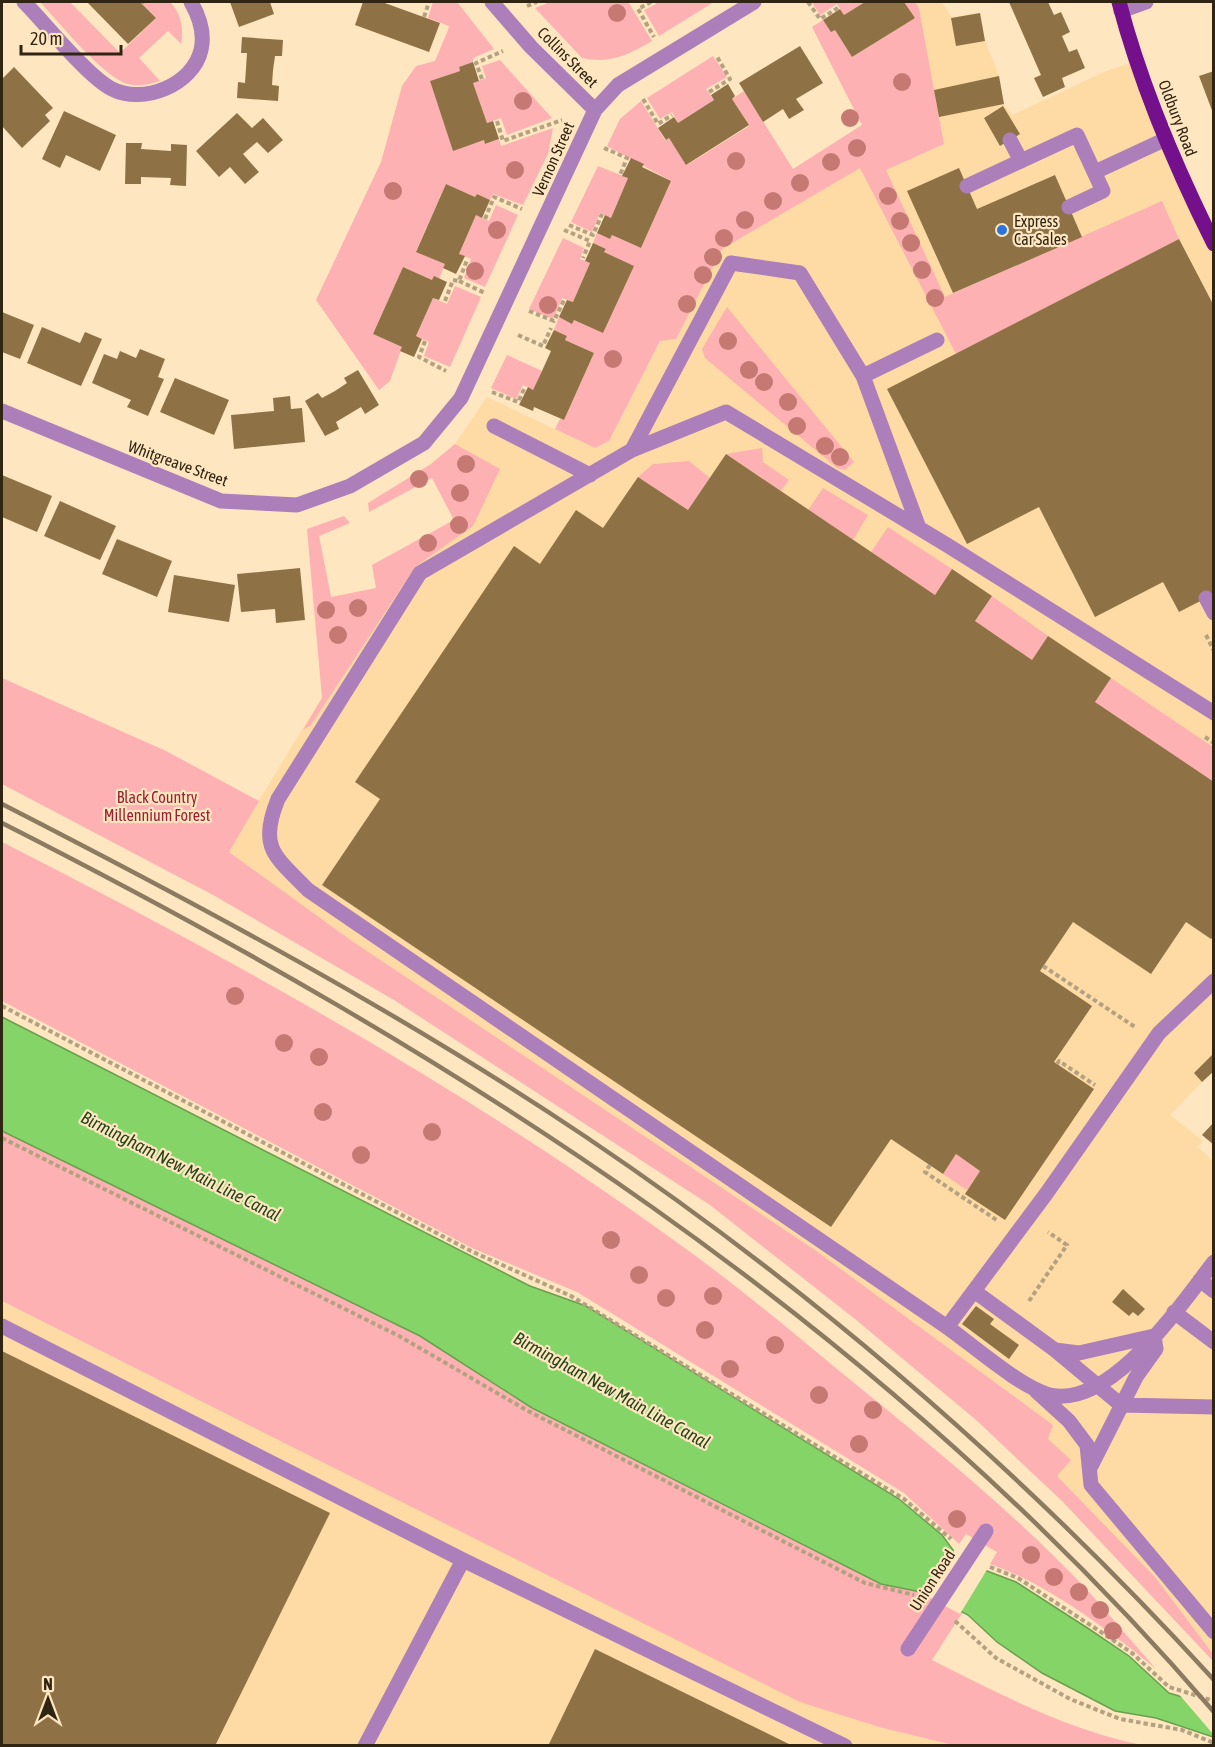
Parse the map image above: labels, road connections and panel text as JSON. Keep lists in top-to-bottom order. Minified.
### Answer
{"streets":{"main road":["Oldbury Road"],"street":["Collins Street","Vernon Street","Whitgreave Street","Union Road"]},"crossings":[["Collins Street","Vernon Street"],["Vernon Street","Whitgreave Street"]],"water":["Birmingham New Main Line Canal"],"parks":["Black Country Millennium Forest"],"places":["Express Car Sales"],"scale_bar":"20 m","north":"top"}
